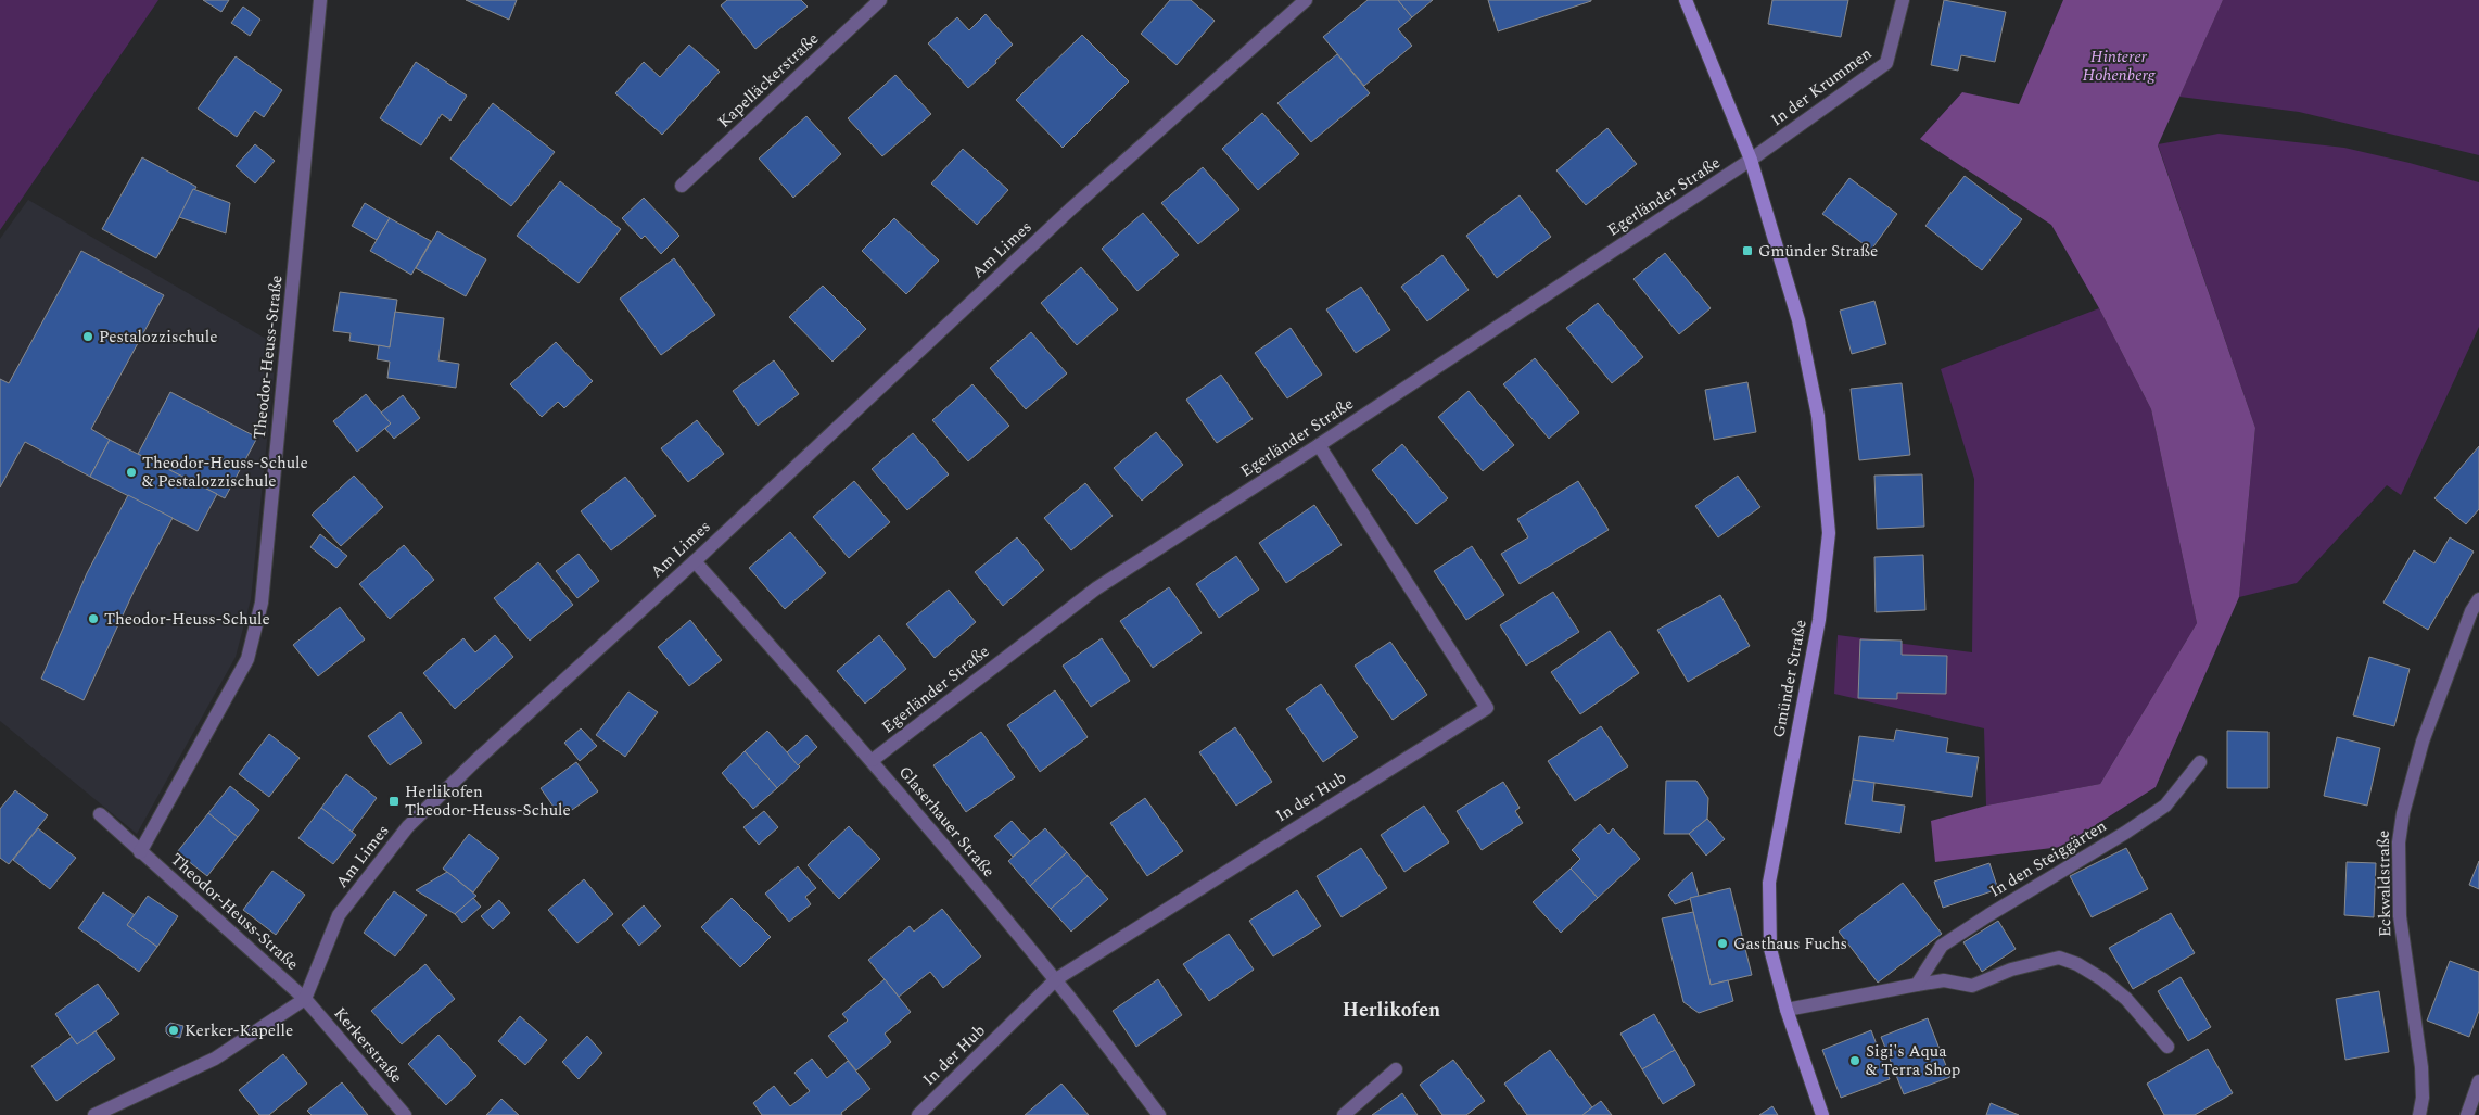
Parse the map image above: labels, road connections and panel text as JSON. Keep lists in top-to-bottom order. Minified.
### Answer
{"streets":{"main road":["Gmünder Straße"],"street":["Kapelläckerstraße","In der Krummen","Egerländer Straße","Am Limes","Theodor-Heuss-Straße","In der Hub","Glaserhauer Straße","In den Steiggärten","Eckwaldstraße","Kerkerstraße"]},"crossings":[["In der Krummen","Egerländer Straße"],["In der Krummen","Gmünder Straße"],["Egerländer Straße","Gmünder Straße"],["Egerländer Straße","In der Hub"],["Egerländer Straße","Glaserhauer Straße"],["Am Limes","Theodor-Heuss-Straße"],["Am Limes","Glaserhauer Straße"],["Am Limes","Kerkerstraße"],["Theodor-Heuss-Straße","Kerkerstraße"],["In der Hub","Glaserhauer Straße"]],"districts":["Herlikofen"],"parks":["Hinterer Hohenberg"],"places":{"transit":["Gmünder Straße","Herlikofen Theodor-Heuss-Schule"],"other":["Pestalozzischule","Theodor-Heuss-Schule & Pestalozzischule","Theodor-Heuss-Schule","Gasthaus Fuchs","Kerker-Kapelle","Sigi's Aqua & Terra Shop"]}}
